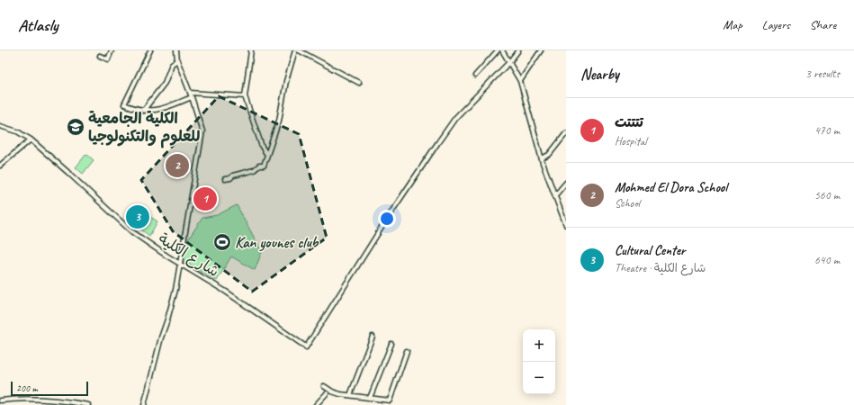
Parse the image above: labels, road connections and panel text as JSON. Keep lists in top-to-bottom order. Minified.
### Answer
{"streets":{"street":["شارع الكلية"]},"places":{"school or university":["الكلية الجامعية للعلوم والتكنولوجيا"],"sports":["Kan younes club"]},"scale_bar":"200 m","page":{"header":"Atlasly","nav":["Map","Layers","Share"],"heading":["Nearby","3 results"],"list":[{"mark":"1","name":"تتتتت","note":"Hospital","value":"470 m"},{"mark":"2","name":"Mohmed El Dora School","note":"School","value":"560 m"},{"mark":"3","name":"Cultural Center","note":"Theatre · شارع الكلية","value":"640 m"}],"pins":["2","1","3"],"map_buttons":["+","−"],"scale":"200 m"}}
